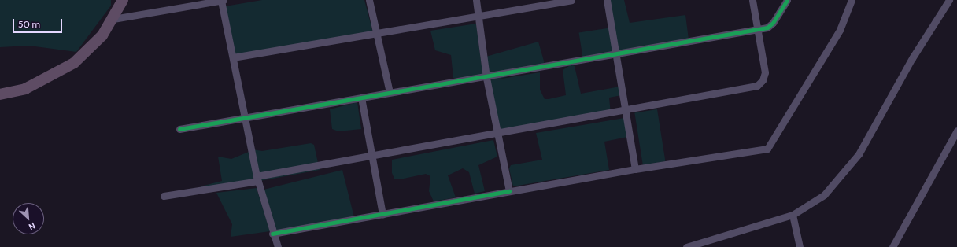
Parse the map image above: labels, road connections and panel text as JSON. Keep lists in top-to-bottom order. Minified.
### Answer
{"scale_bar":"50 m","north":"bottom right"}
